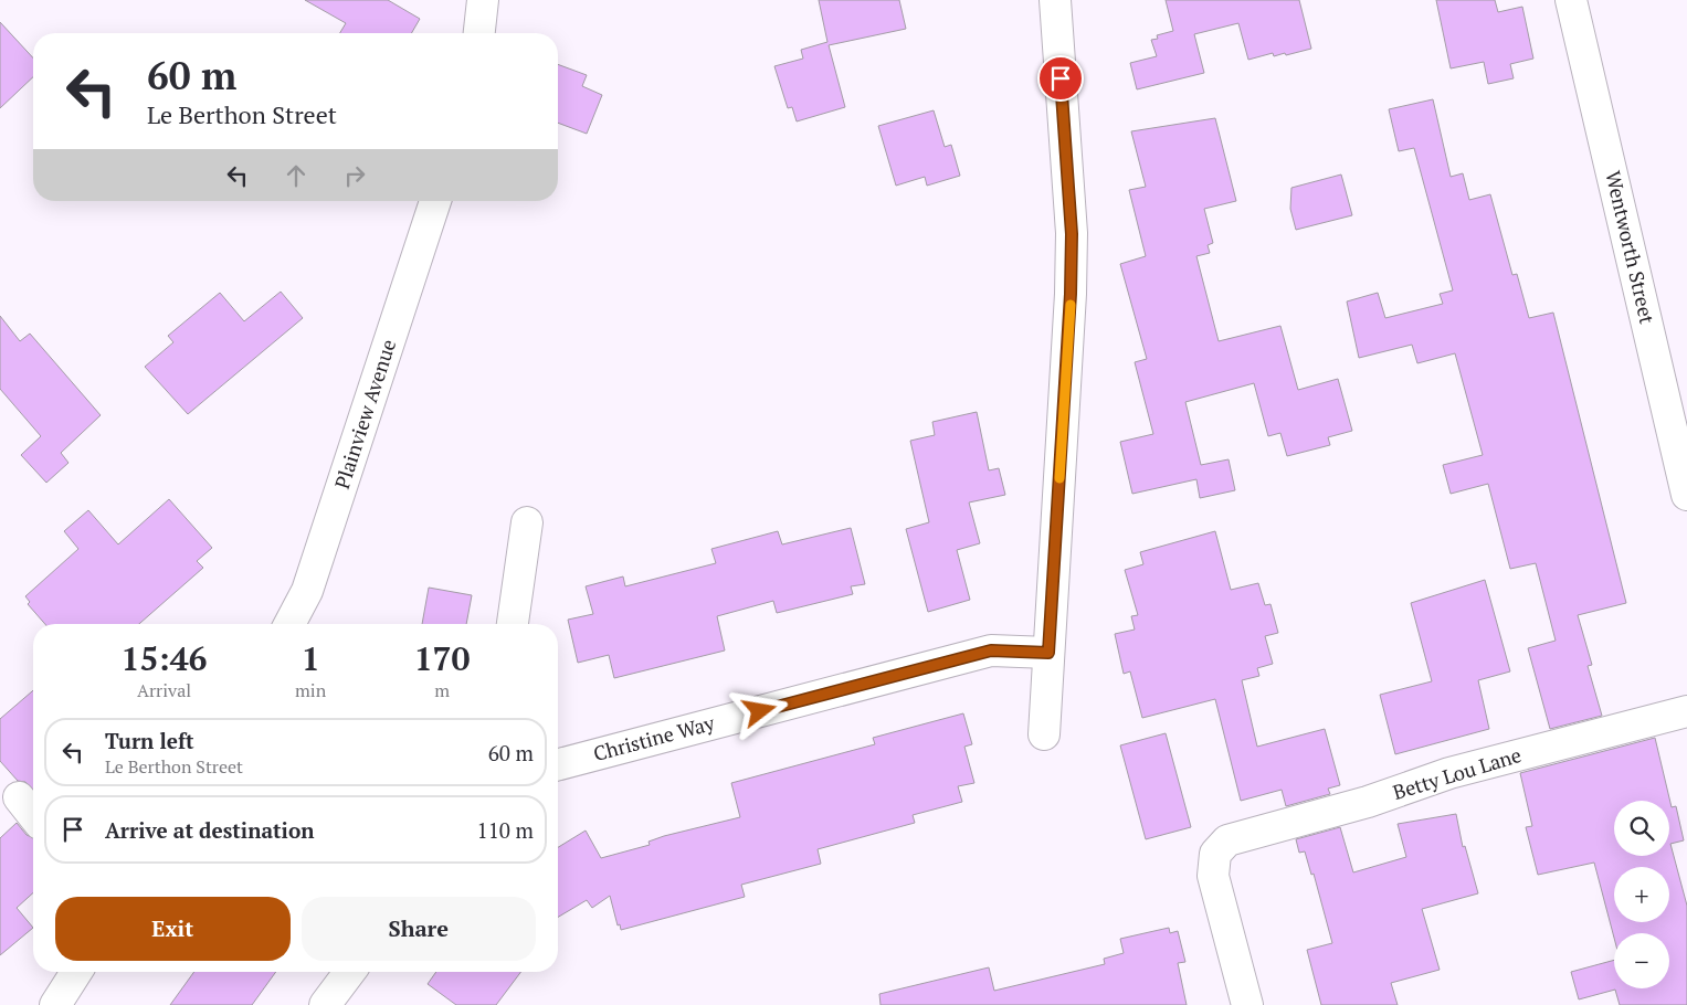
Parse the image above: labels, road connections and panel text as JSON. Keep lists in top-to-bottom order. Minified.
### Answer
{"streets":{"street":["Wentworth Street","Plainview Avenue","Christine Way","Betty Lou Lane"]},"page":{"turn":["60 m","Le Berthon Street"],"eta":["15:46","Arrival","1","min","170","m"],"list":[{"name":"Turn left","note":"Le Berthon Street","value":"60 m"},{"name":"Arrive at destination","value":"110 m"}],"map_buttons":["+","−"],"buttons":["Exit","Share"]}}
